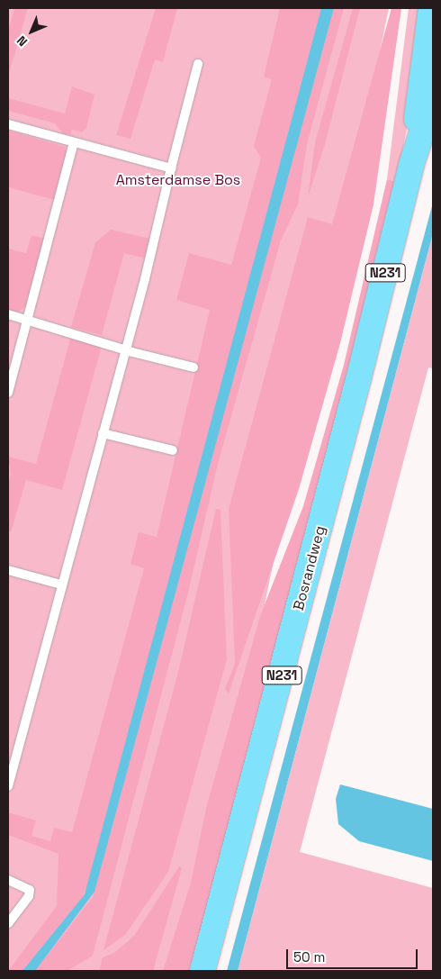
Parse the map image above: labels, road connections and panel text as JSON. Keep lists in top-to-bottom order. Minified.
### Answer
{"streets":{"main road":["N231","Bosrandweg"]},"parks":["Amsterdamse Bos"],"scale_bar":"50 m","north":"bottom left"}
